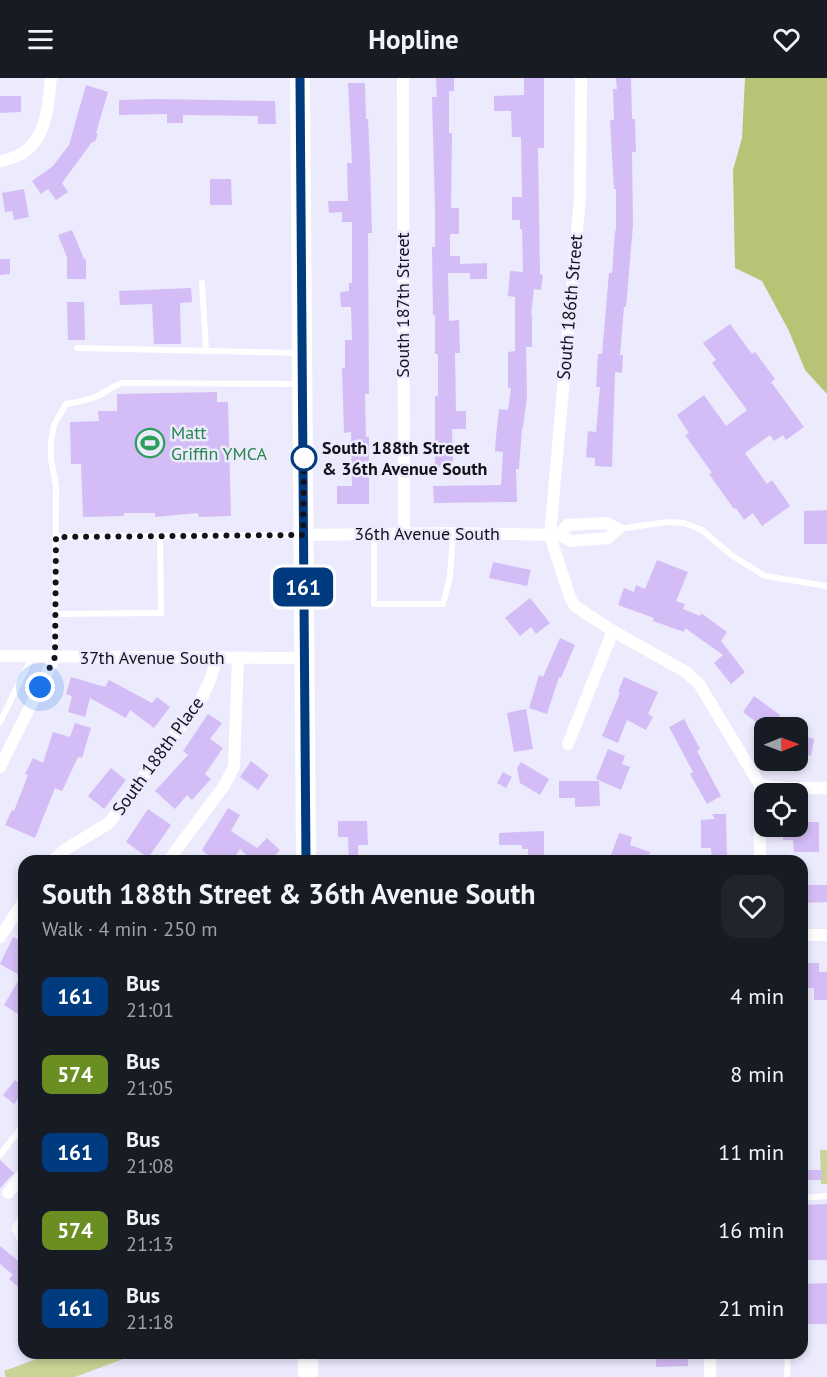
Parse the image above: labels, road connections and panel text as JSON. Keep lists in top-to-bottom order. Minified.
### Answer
{"streets":{"street":["South 187th Street","South 186th Street","36th Avenue South","37th Avenue South","South 188th Place"]},"crossings":[["South 187th Street","36th Avenue South"],["South 186th Street","36th Avenue South"],["37th Avenue South","South 188th Place"]],"places":{"sports":["Matt Griffin YMCA"],"other":["South 188th Street & 36th Avenue South"]},"lines":["bus line 161"],"north":"right","page":{"header":"Hopline","on_map":"161","heading":["South 188th Street & 36th Avenue South","Walk · 4 min · 250 m"],"list":[{"mark":"161","name":"Bus","note":"21:01","value":"4 min"},{"mark":"574","name":"Bus","note":"21:05","value":"8 min"},{"mark":"161","name":"Bus","note":"21:08","value":"11 min"},{"mark":"574","name":"Bus","note":"21:13","value":"16 min"},{"mark":"161","name":"Bus","note":"21:18","value":"21 min"}]}}
